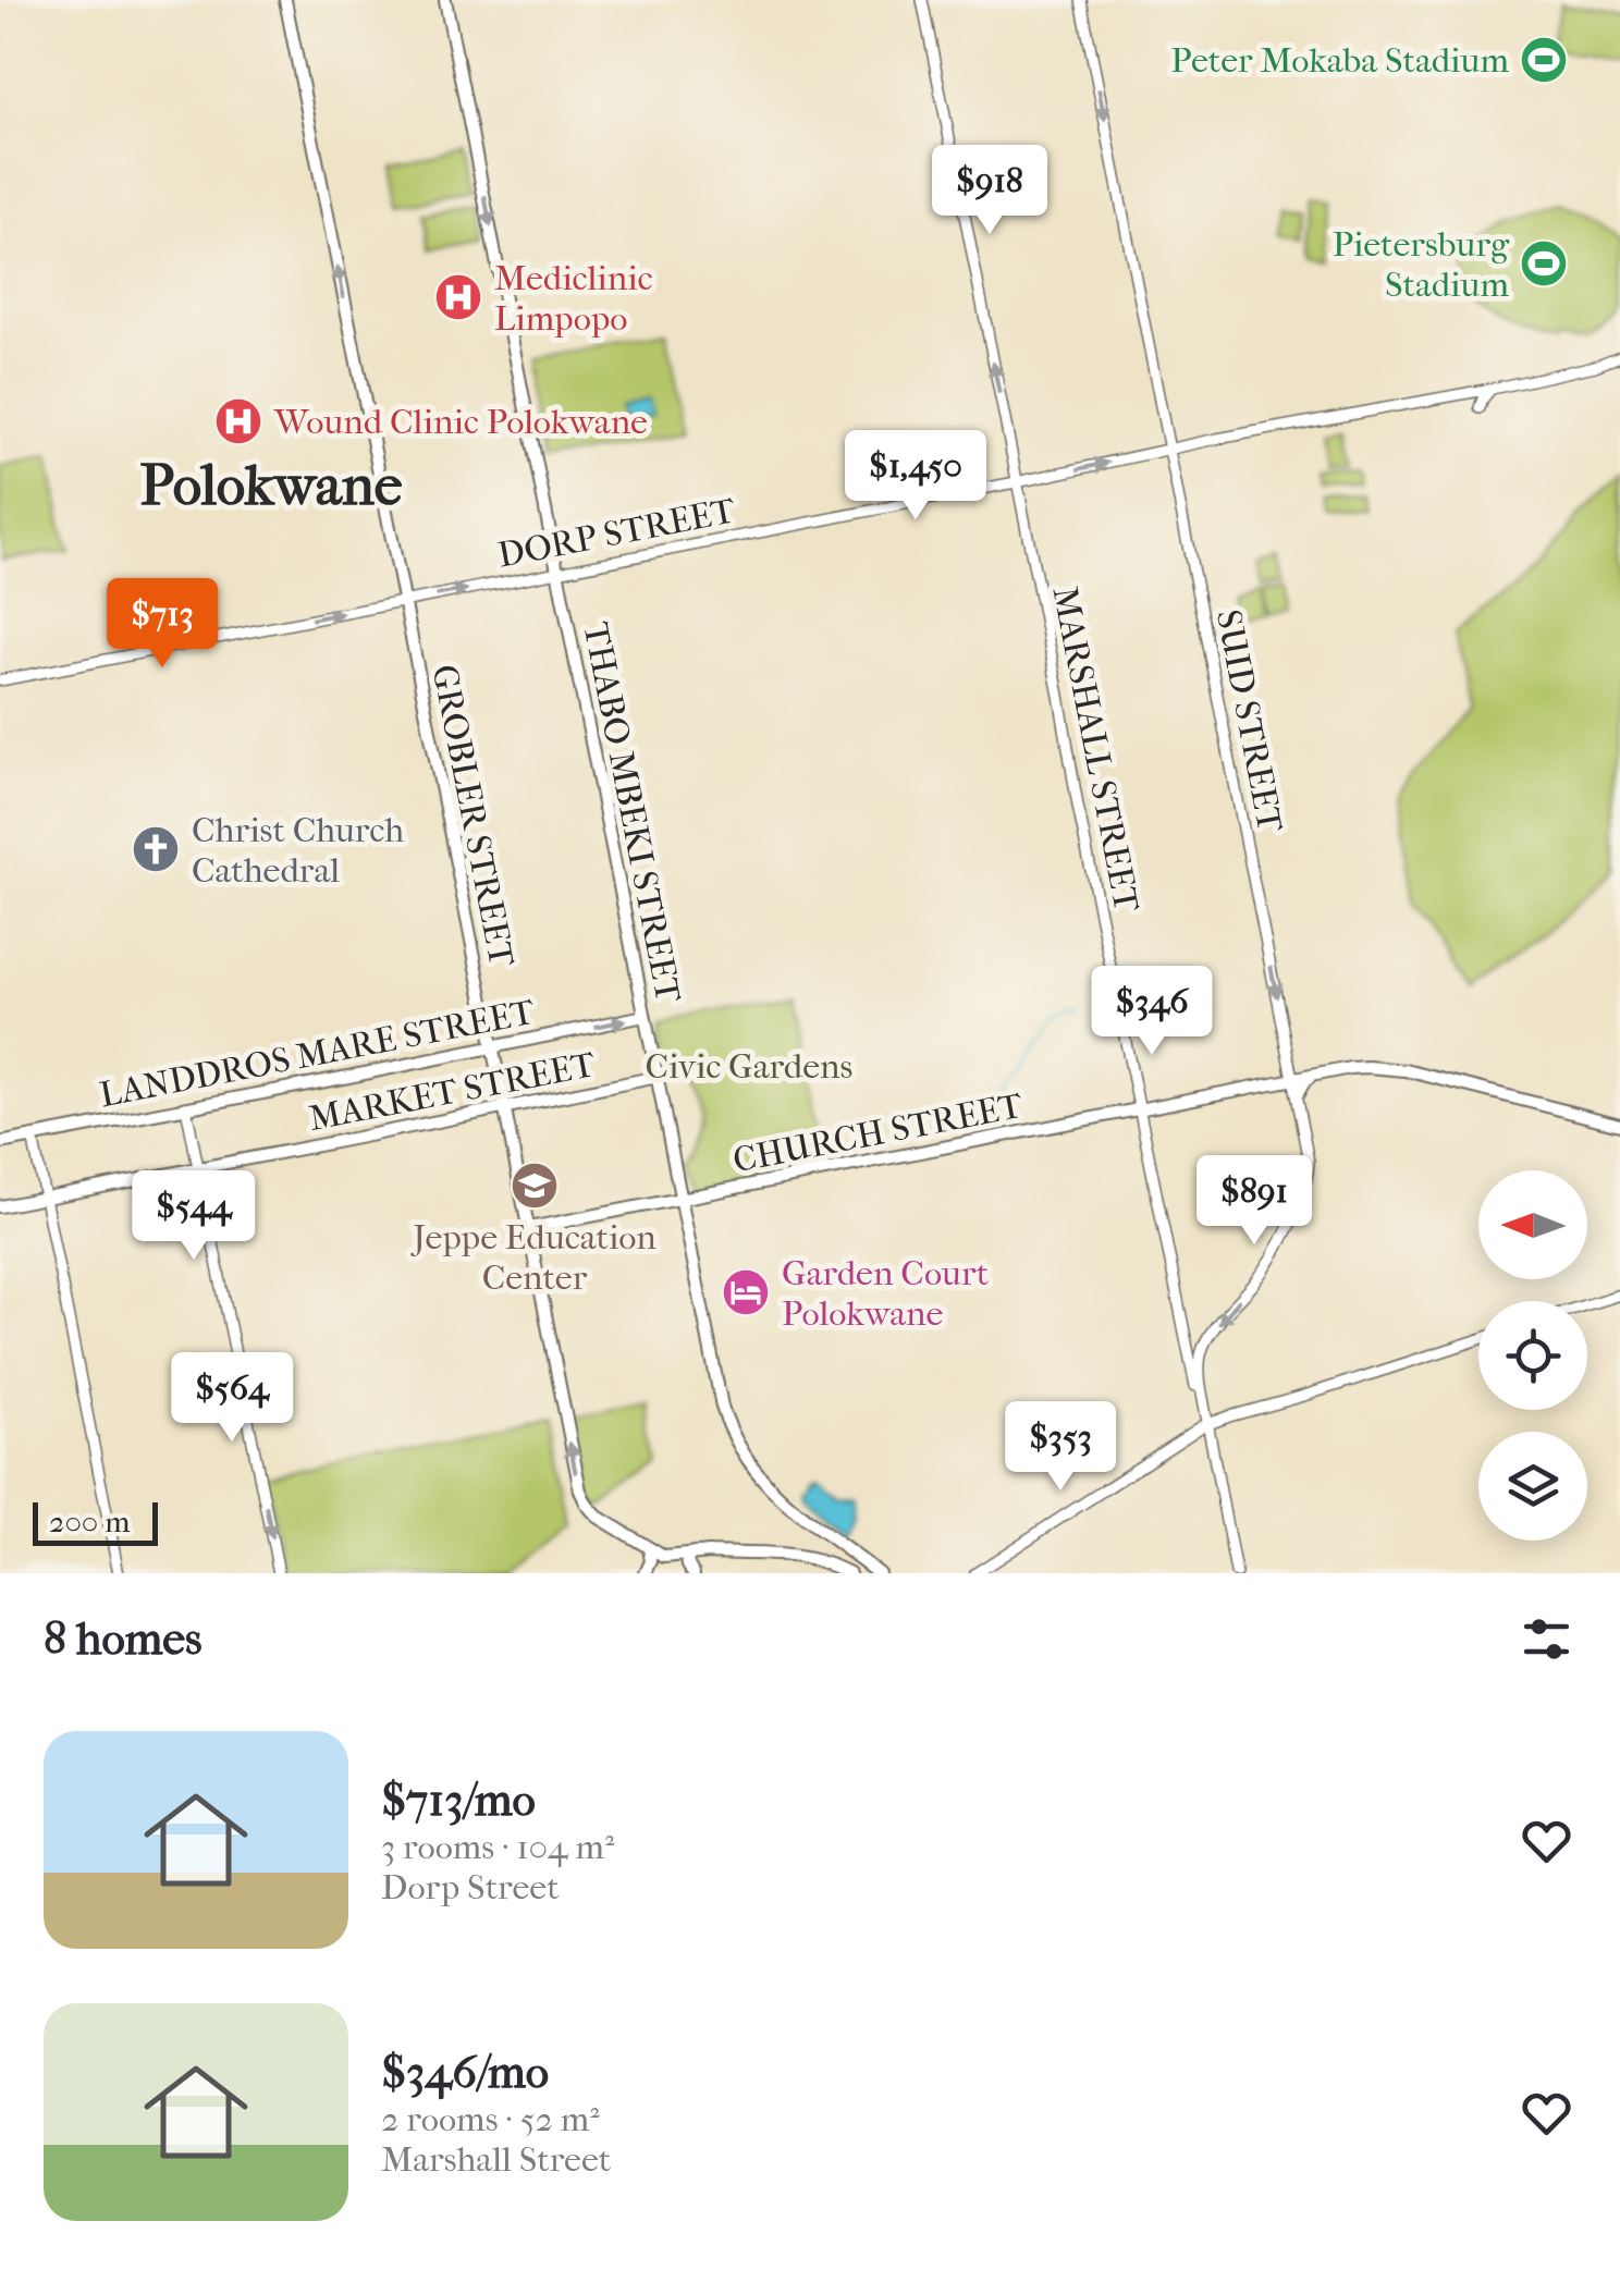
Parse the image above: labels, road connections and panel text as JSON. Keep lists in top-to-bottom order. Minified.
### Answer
{"streets":{"main road":["THABO MBEKI STREET","GROBLER STREET","LANDDROS MARE STREET","MARKET STREET","CHURCH STREET"],"street":["DORP STREET","SUID STREET","MARSHALL STREET"]},"crossings":[["DORP STREET","SUID STREET"],["DORP STREET","MARSHALL STREET"],["DORP STREET","THABO MBEKI STREET"],["DORP STREET","GROBLER STREET"],["SUID STREET","CHURCH STREET"],["MARSHALL STREET","CHURCH STREET"],["THABO MBEKI STREET","LANDDROS MARE STREET"],["THABO MBEKI STREET","MARKET STREET"],["THABO MBEKI STREET","CHURCH STREET"],["GROBLER STREET","LANDDROS MARE STREET"],["GROBLER STREET","MARKET STREET"],["GROBLER STREET","CHURCH STREET"]],"one_way":["DORP STREET","SUID STREET","GROBLER STREET"],"districts":["Polokwane"],"parks":["Civic Gardens"],"places":{"sports":["Peter Mokaba Stadium","Pietersburg Stadium"],"hospital":["Mediclinic Limpopo","Wound Clinic Polokwane"],"church":["Christ Church Cathedral"],"school or university":["Jeppe Education Center"],"hotel":["Garden Court Polokwane"]},"scale_bar":"200 m","north":"left","page":{"price":["$918","$1,450","$713","$346","$891","$544","$564","$353"],"scale":"200 m","heading":"8 homes","list":[{"name":"$713/mo","note":"3 rooms · 104 m² · Dorp Street"},{"name":"$346/mo","note":"2 rooms · 52 m² · Marshall Street"}]}}
